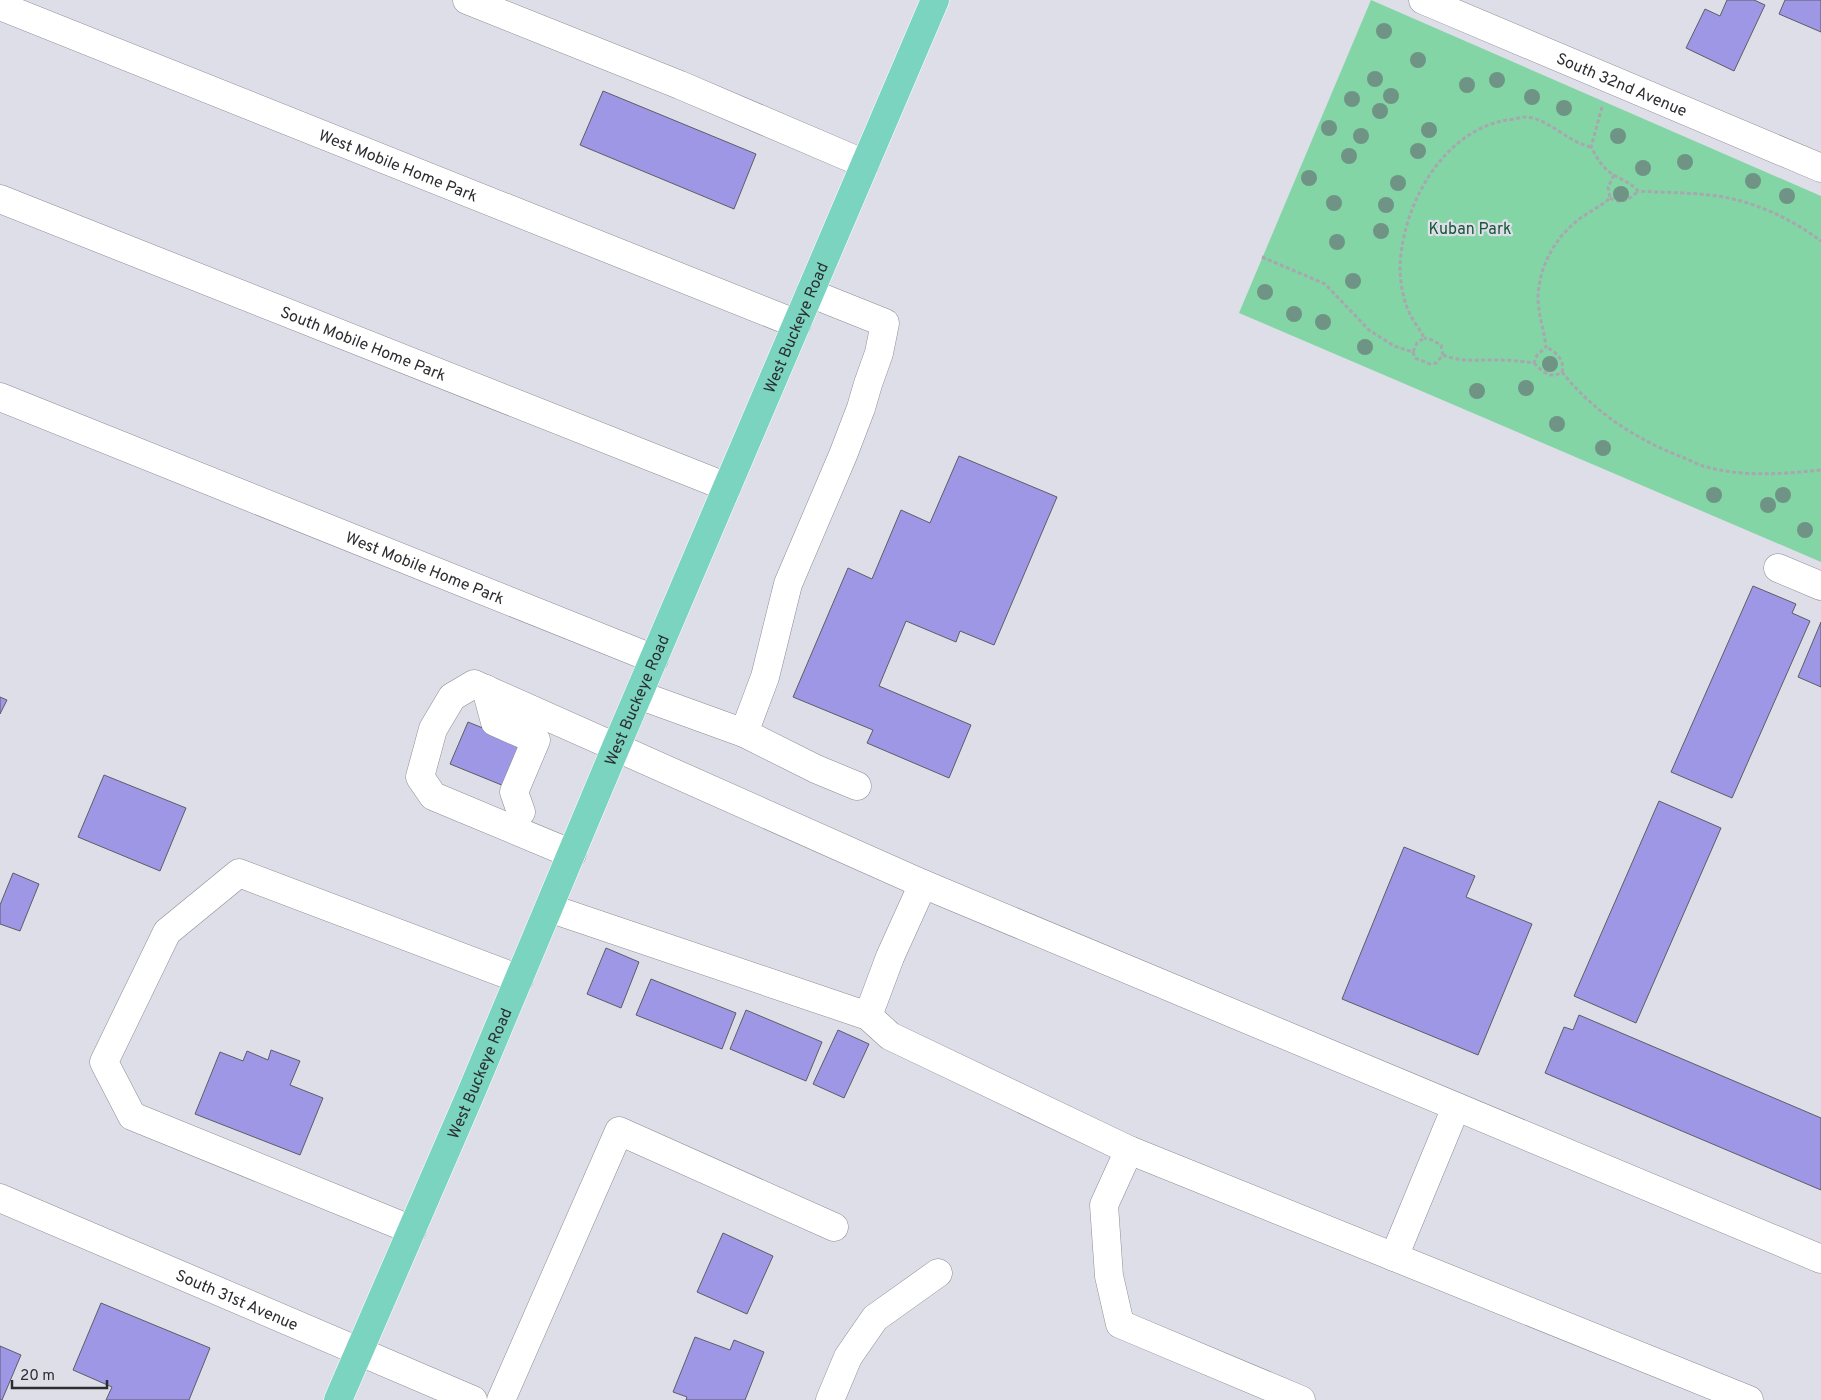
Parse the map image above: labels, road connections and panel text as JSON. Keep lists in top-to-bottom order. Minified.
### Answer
{"streets":{"main road":["West Buckeye Road"],"street":["South 32nd Avenue","West Mobile Home Park","South Mobile Home Park","South 31st Avenue"]},"crossings":[["West Mobile Home Park","West Buckeye Road"],["West Buckeye Road","South Mobile Home Park"],["West Buckeye Road","South 31st Avenue"]],"parks":["Kuban Park"],"scale_bar":"20 m"}
